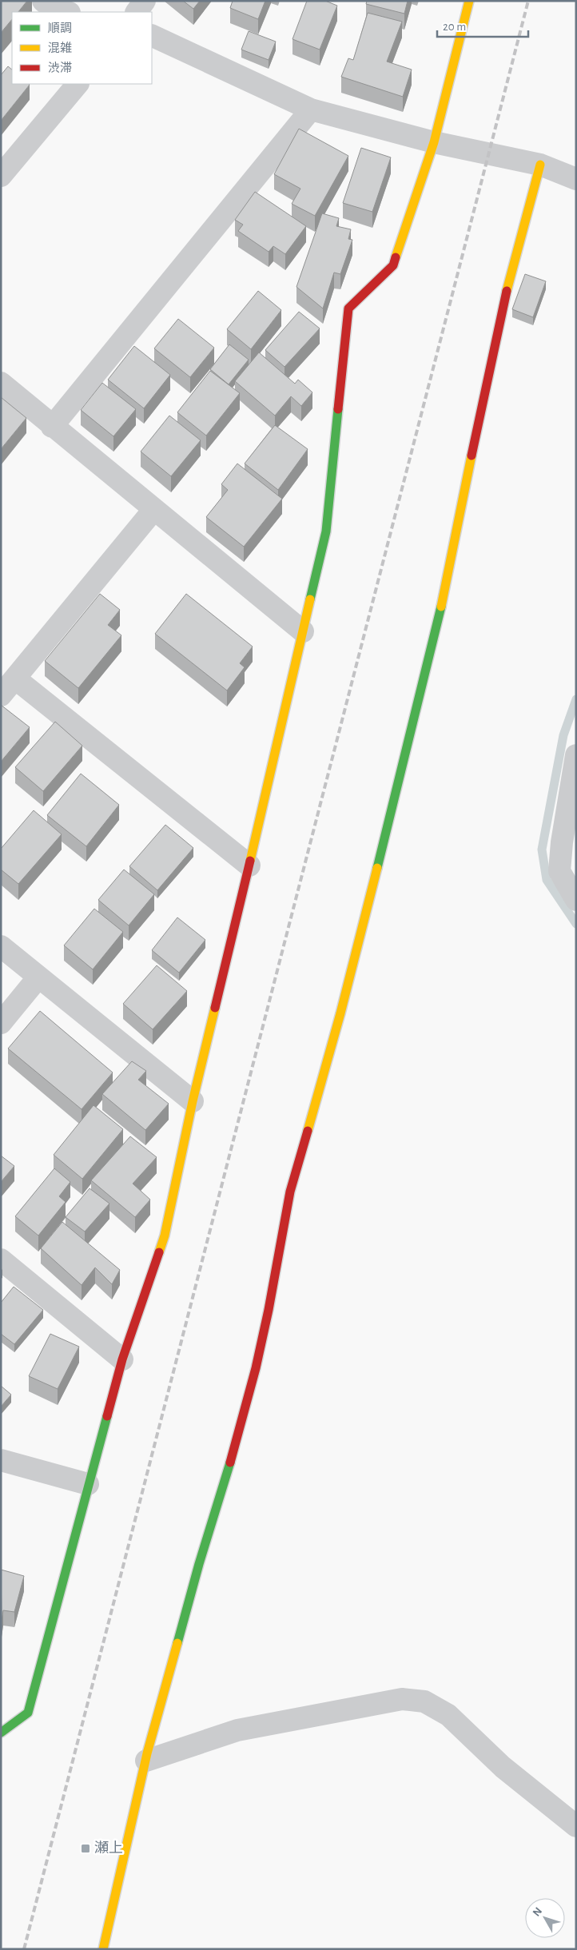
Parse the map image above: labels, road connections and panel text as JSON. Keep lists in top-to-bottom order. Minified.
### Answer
{"places":{"transit":["瀬上"]},"legend":["順調","混雑","渋滞"],"scale_bar":"20 m","north":"top left"}
